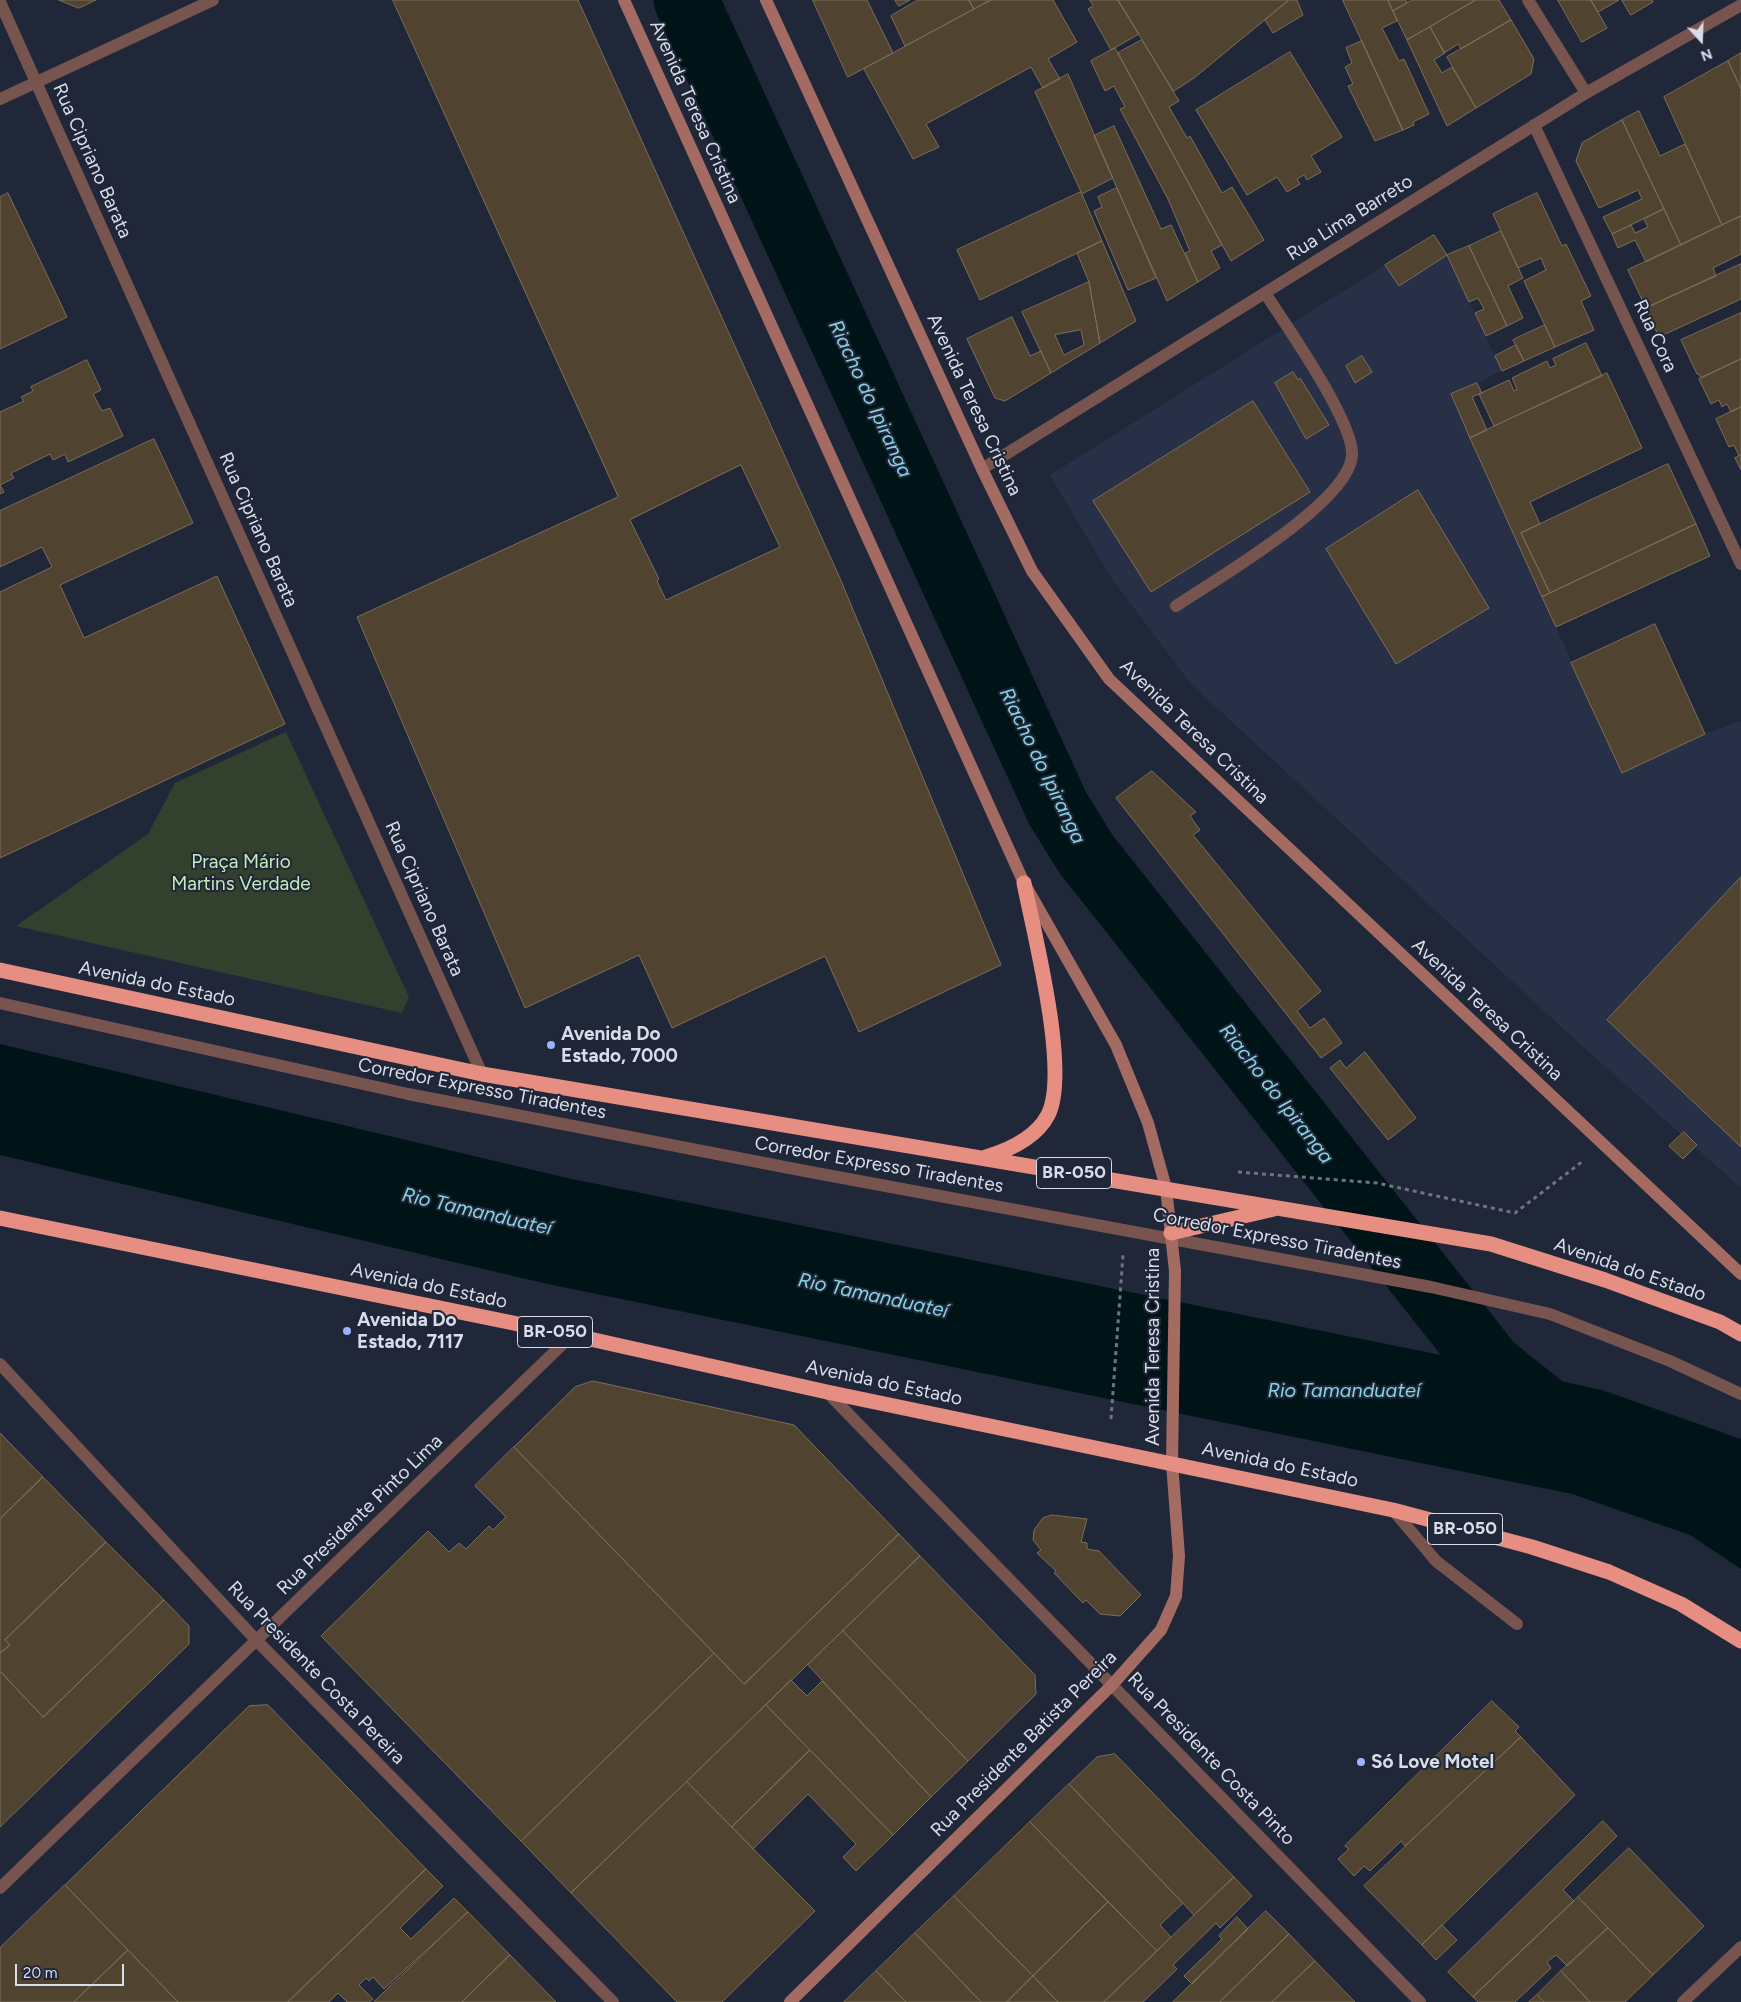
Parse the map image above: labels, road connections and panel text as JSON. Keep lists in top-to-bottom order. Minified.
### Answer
{"streets":{"highway":["Avenida do Estado","BR-050"],"main road":["Avenida Teresa Cristina","Rua Presidente Batista Pereira"],"street":["Rua Cipriano Barata","Rua Lima Barreto","Rua Cora","Corredor Expresso Tiradentes","Rua Presidente Pinto Lima","Rua Presidente Costa Pereira","Rua Presidente Costa Pinto"]},"crossings":[["Avenida Teresa Cristina","Rua Lima Barreto"],["Avenida Teresa Cristina","Avenida do Estado"],["Avenida Teresa Cristina","Rua Presidente Batista Pereira"],["Rua Cipriano Barata","Avenida do Estado"],["Rua Lima Barreto","Rua Cora"],["Avenida do Estado","Rua Presidente Pinto Lima"],["Avenida do Estado","Rua Presidente Batista Pereira"],["Avenida do Estado","Rua Presidente Costa Pinto"],["Rua Presidente Pinto Lima","Rua Presidente Costa Pereira"],["Rua Presidente Batista Pereira","Rua Presidente Costa Pinto"]],"water":["Riacho do Ipiranga","Rio Tamanduateí"],"parks":["Praça Mário Martins Verdade"],"places":["Avenida Do Estado, 7000","Avenida Do Estado, 7117","Só Love Motel"],"scale_bar":"20 m","north":"bottom"}
